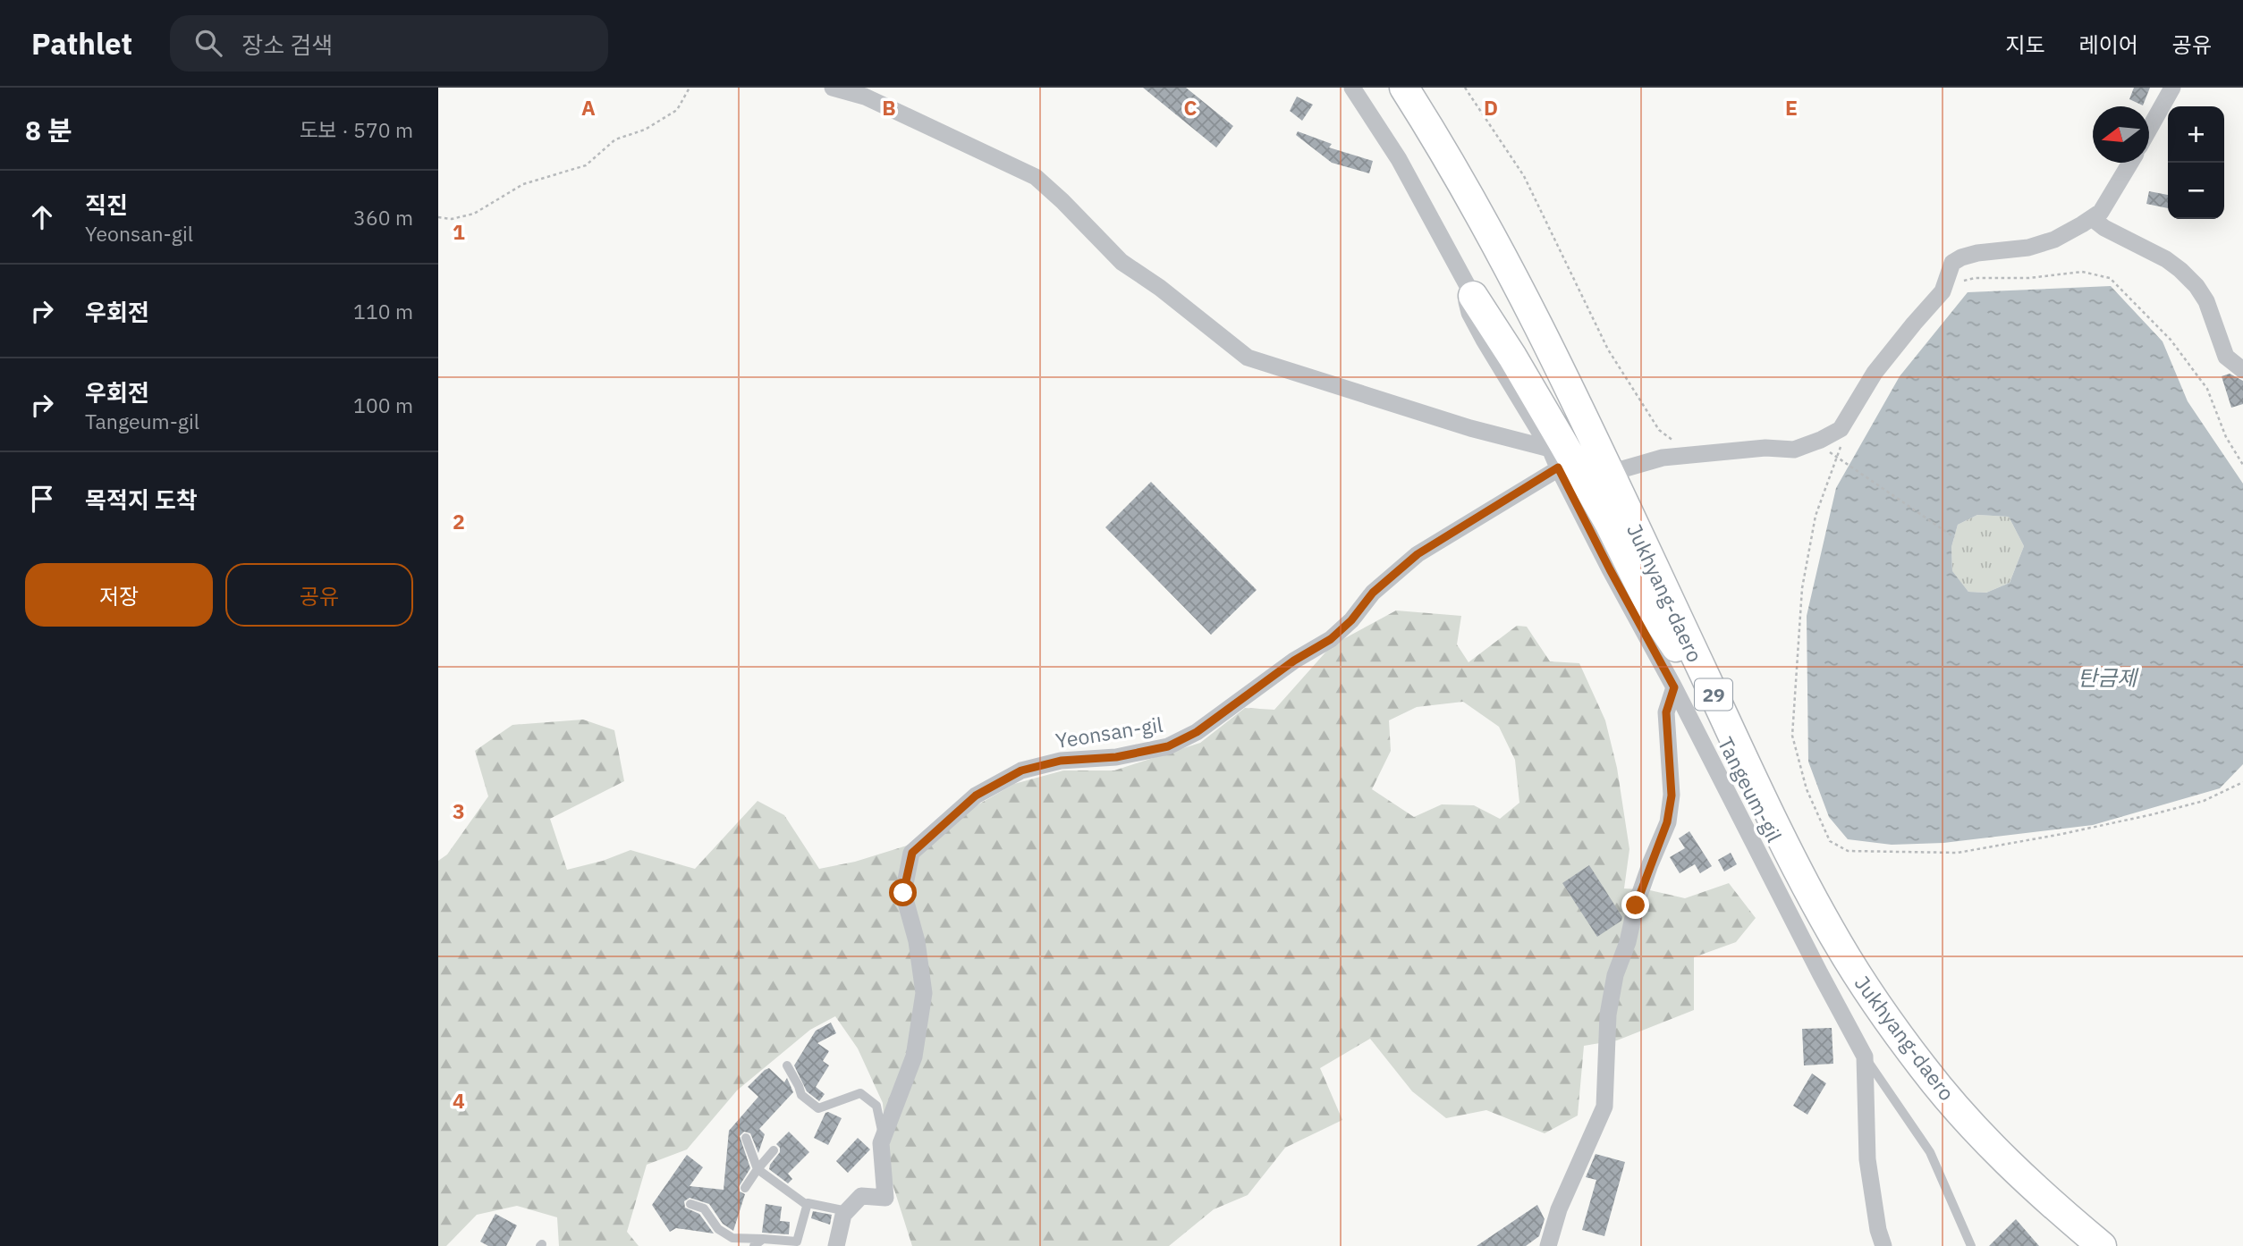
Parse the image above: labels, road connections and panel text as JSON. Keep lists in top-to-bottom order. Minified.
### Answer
{"streets":{"main road":["Jukhyang-daero","29"],"street":["Yeonsan-gil","Tangeum-gil"]},"crossings":[["Yeonsan-gil","Tangeum-gil"]],"water":["탄금제"],"north":"left","page":{"header":"Pathlet","search":"장소 검색","nav":["지도","레이어","공유"],"heading":["8 분","도보 · 570 m"],"map_buttons":["+","−"],"list":[["직진","Yeonsan-gil","360 m"],["우회전","110 m"],["우회전","Tangeum-gil","100 m"],"목적지 도착"],"buttons":["저장","공유"]},"grid":{"columns":["A","B","C","D","E"],"rows":["1","2","3","4"]}}
